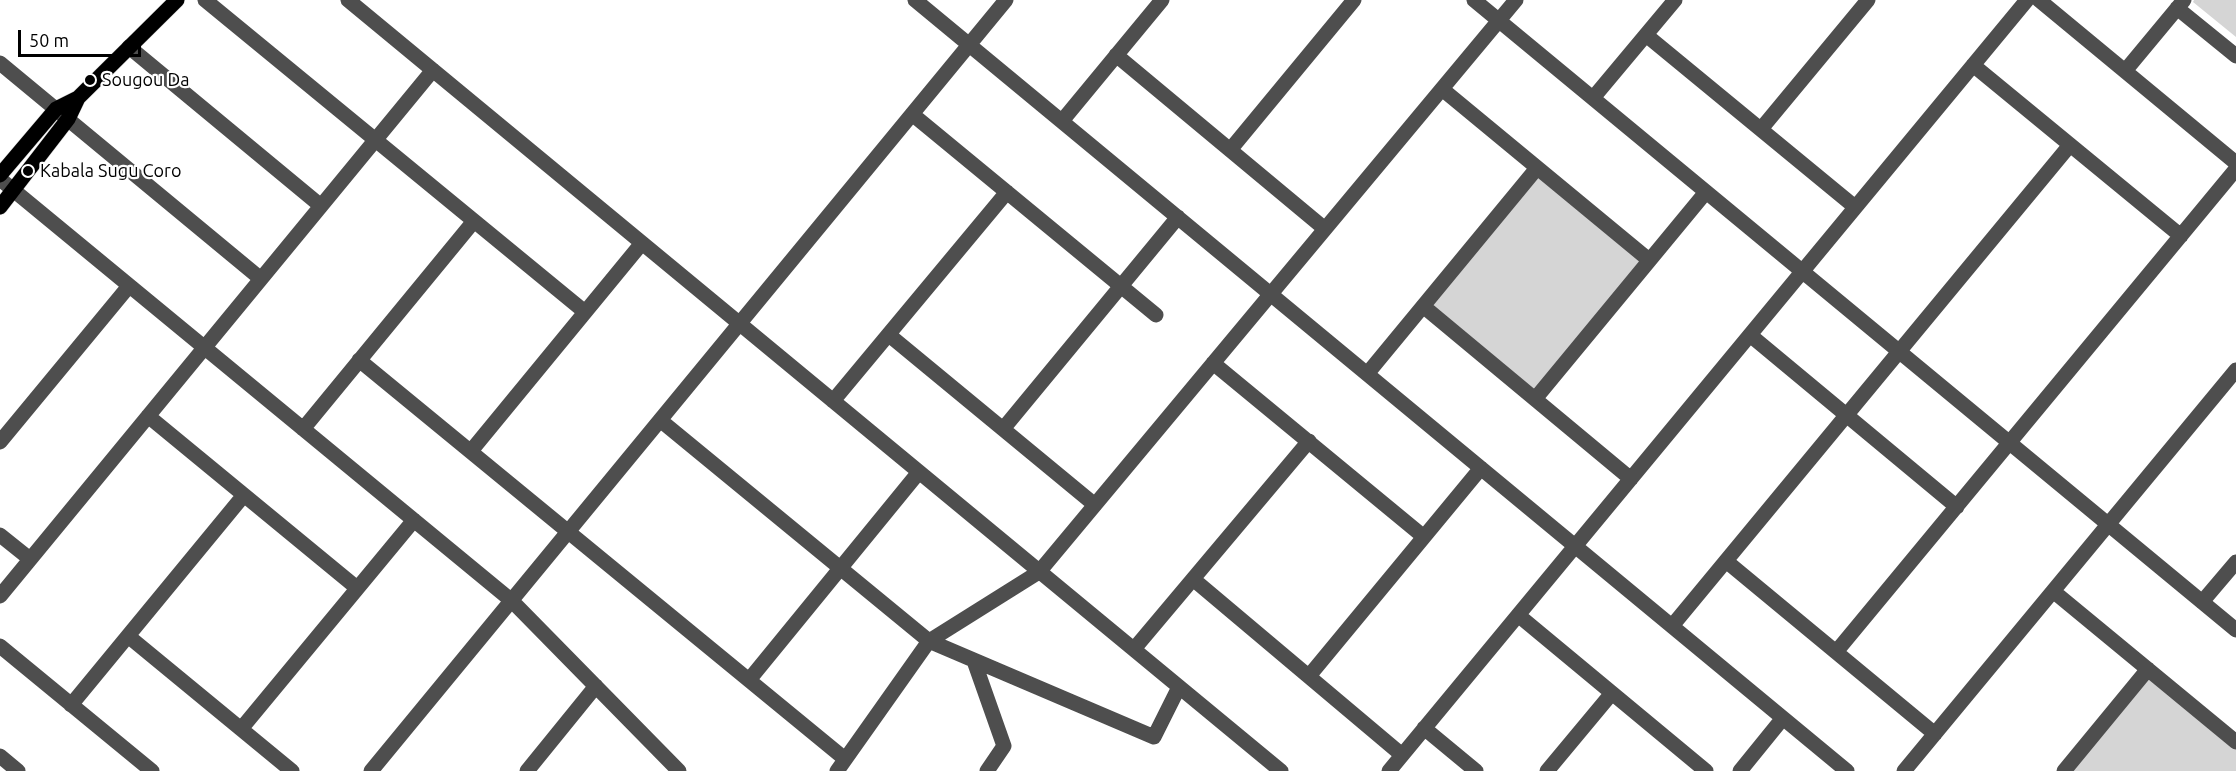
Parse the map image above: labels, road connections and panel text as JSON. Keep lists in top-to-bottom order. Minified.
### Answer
{"places":["Sougou Da","Kabala Sugu Coro"],"scale_bar":"50 m"}
